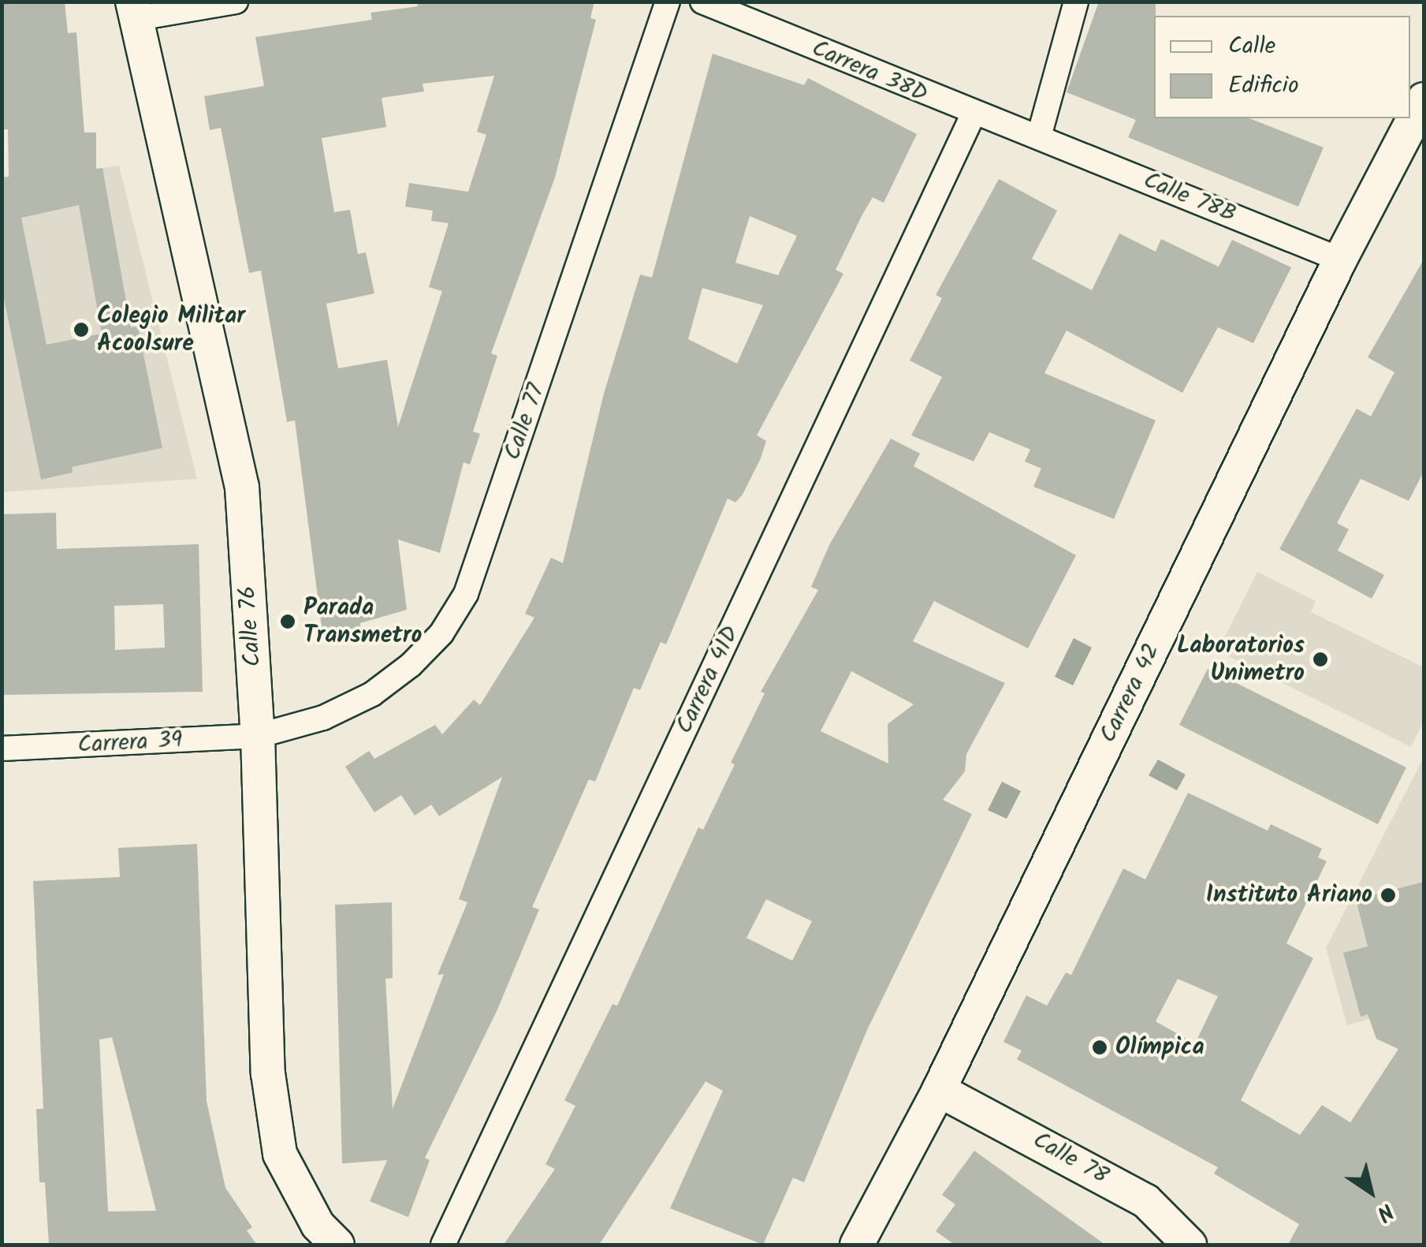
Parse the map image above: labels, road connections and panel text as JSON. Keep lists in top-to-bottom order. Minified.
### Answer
{"streets":{"street":["Carrera 38D","Calle 78B","Calle 77","Calle 76","Carrera 41D","Carrera 42","Carrera 39","Calle 78"]},"crossings":[["Carrera 38D","Calle 78B"],["Carrera 38D","Carrera 41D"],["Calle 78B","Carrera 42"],["Calle 77","Calle 76"],["Calle 77","Carrera 39"],["Calle 76","Carrera 39"],["Carrera 42","Calle 78"]],"places":["Colegio Militar Acoolsure","Parada Transmetro","Laboratorios Unimetro","Instituto Ariano","Olímpica"],"legend":["Calle","Edificio"],"north":"bottom right"}
